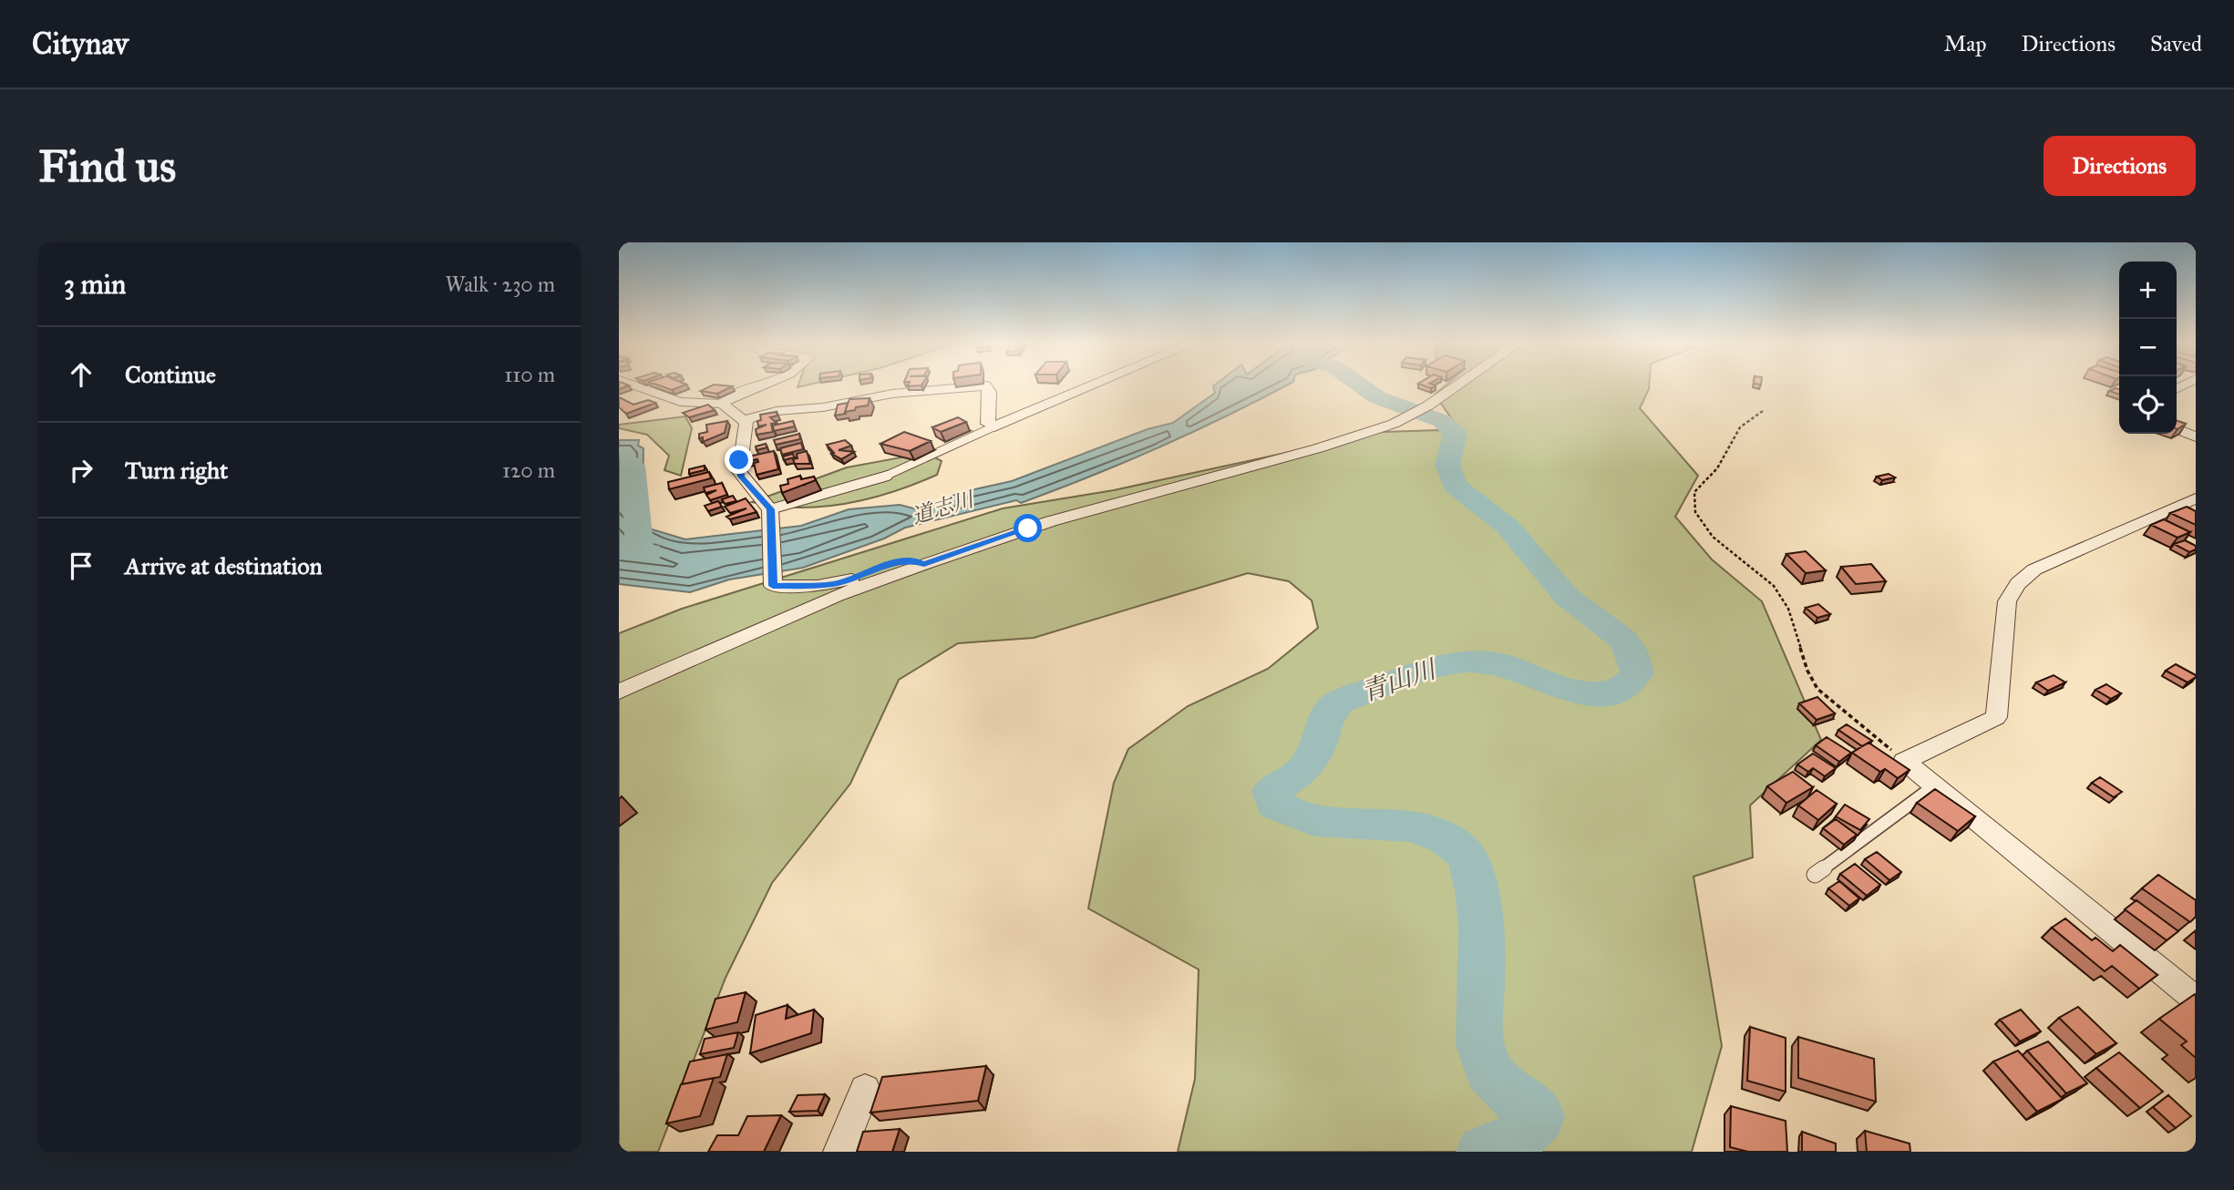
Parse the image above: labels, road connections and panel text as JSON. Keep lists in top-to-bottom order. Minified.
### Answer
{"water":["道志川","青山川"],"page":{"header":"Citynav","nav":["Map","Directions","Saved"],"buttons":"Directions","title":"Find us","heading":["3 min","Walk · 230 m"],"map_buttons":["+","−"],"list":[["Continue","110 m"],["Turn right","120 m"],"Arrive at destination"]}}
